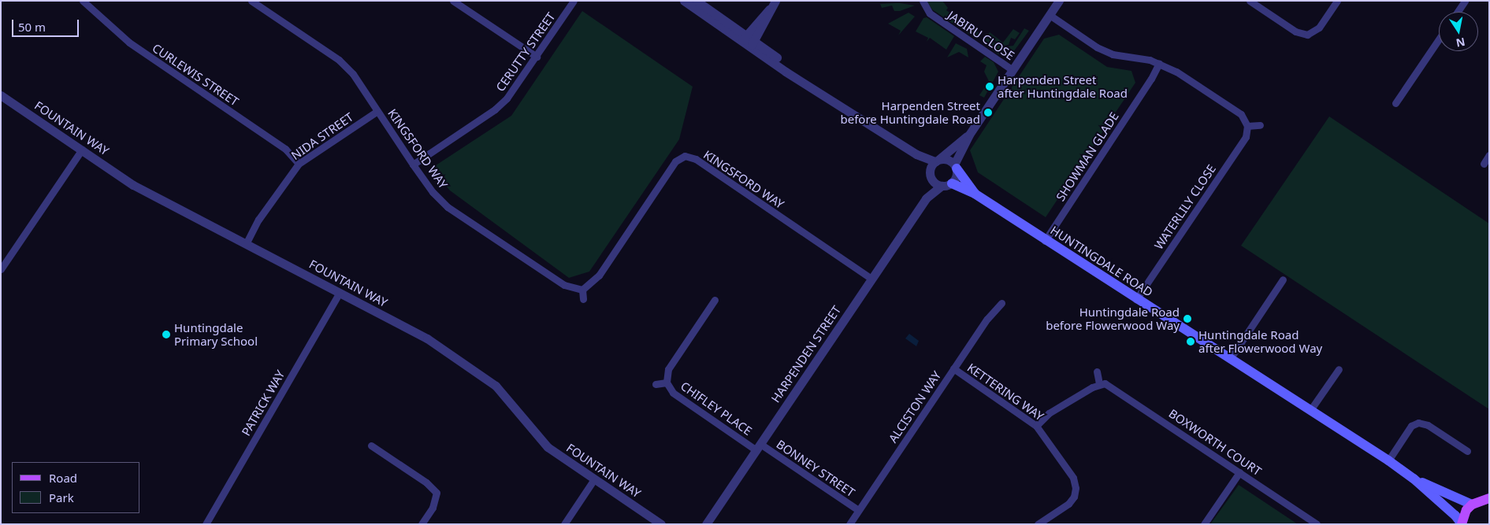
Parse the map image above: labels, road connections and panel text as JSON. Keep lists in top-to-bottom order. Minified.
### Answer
{"streets":{"main road":["HUNTINGDALE ROAD"],"street":["JABIRU CLOSE","CERUTTY STREET","CURLEWIS STREET","FOUNTAIN WAY","NIDA STREET","KINGSFORD WAY","SHOWMAN GLADE","WATERLILY CLOSE","HARPENDEN STREET","KETTERING WAY","PATRICK WAY","ALCISTON WAY","CHIFLEY PLACE","BOXWORTH COURT","BONNEY STREET"]},"crossings":[["JABIRU CLOSE","HARPENDEN STREET"],["CERUTTY STREET","KINGSFORD WAY"],["CURLEWIS STREET","NIDA STREET"],["FOUNTAIN WAY","NIDA STREET"],["FOUNTAIN WAY","PATRICK WAY"],["NIDA STREET","KINGSFORD WAY"],["KINGSFORD WAY","HARPENDEN STREET"],["SHOWMAN GLADE","HUNTINGDALE ROAD"],["WATERLILY CLOSE","HUNTINGDALE ROAD"],["HUNTINGDALE ROAD","HARPENDEN STREET"],["HARPENDEN STREET","CHIFLEY PLACE"],["HARPENDEN STREET","BONNEY STREET"],["KETTERING WAY","ALCISTON WAY"],["ALCISTON WAY","BONNEY STREET"],["CHIFLEY PLACE","BONNEY STREET"]],"places":["Harpenden Street after Huntingdale Road","Harpenden Street before Huntingdale Road","Huntingdale Road before Flowerwood Way","Huntingdale Primary School","Huntingdale Road after Flowerwood Way"],"legend":["Road","Park"],"scale_bar":"50 m","north":"bottom"}
